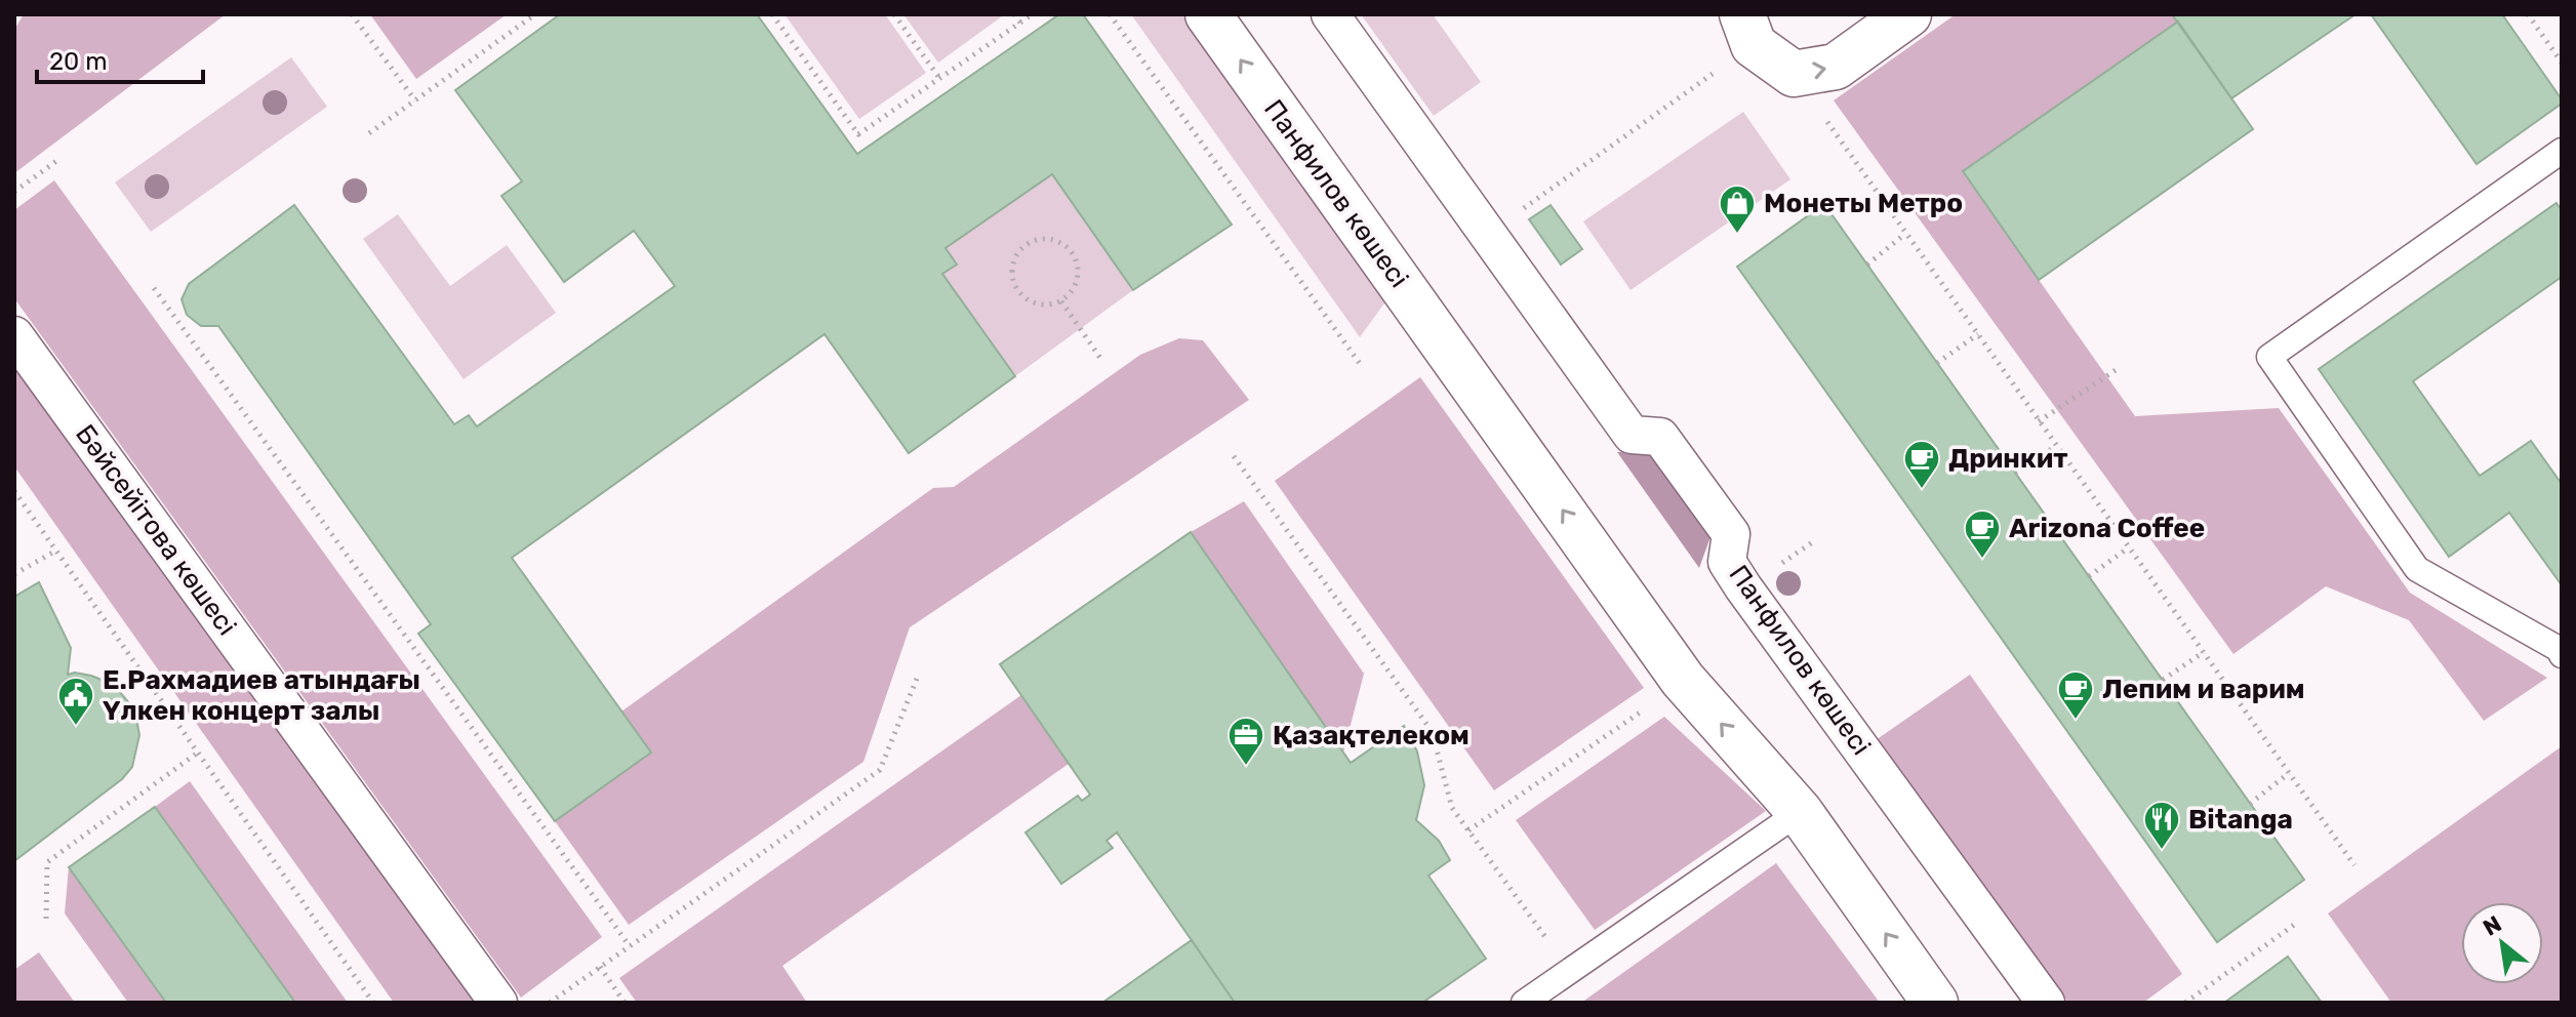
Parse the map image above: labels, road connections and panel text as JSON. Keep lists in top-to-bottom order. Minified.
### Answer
{"streets":{"street":["Панфилов көшесі","Бәйсейітова көшесі"]},"places":{"shop":["Монеты Метро"],"cafe":["Дринкит","Arizona Coffee","Лепим и варим"],"public building":["Е.Рахмадиев атындағы Үлкен концерт залы"],"office":["Қазақтелеком"],"restaurant":["Bitanga"]},"scale_bar":"20 m","north":"top left"}
